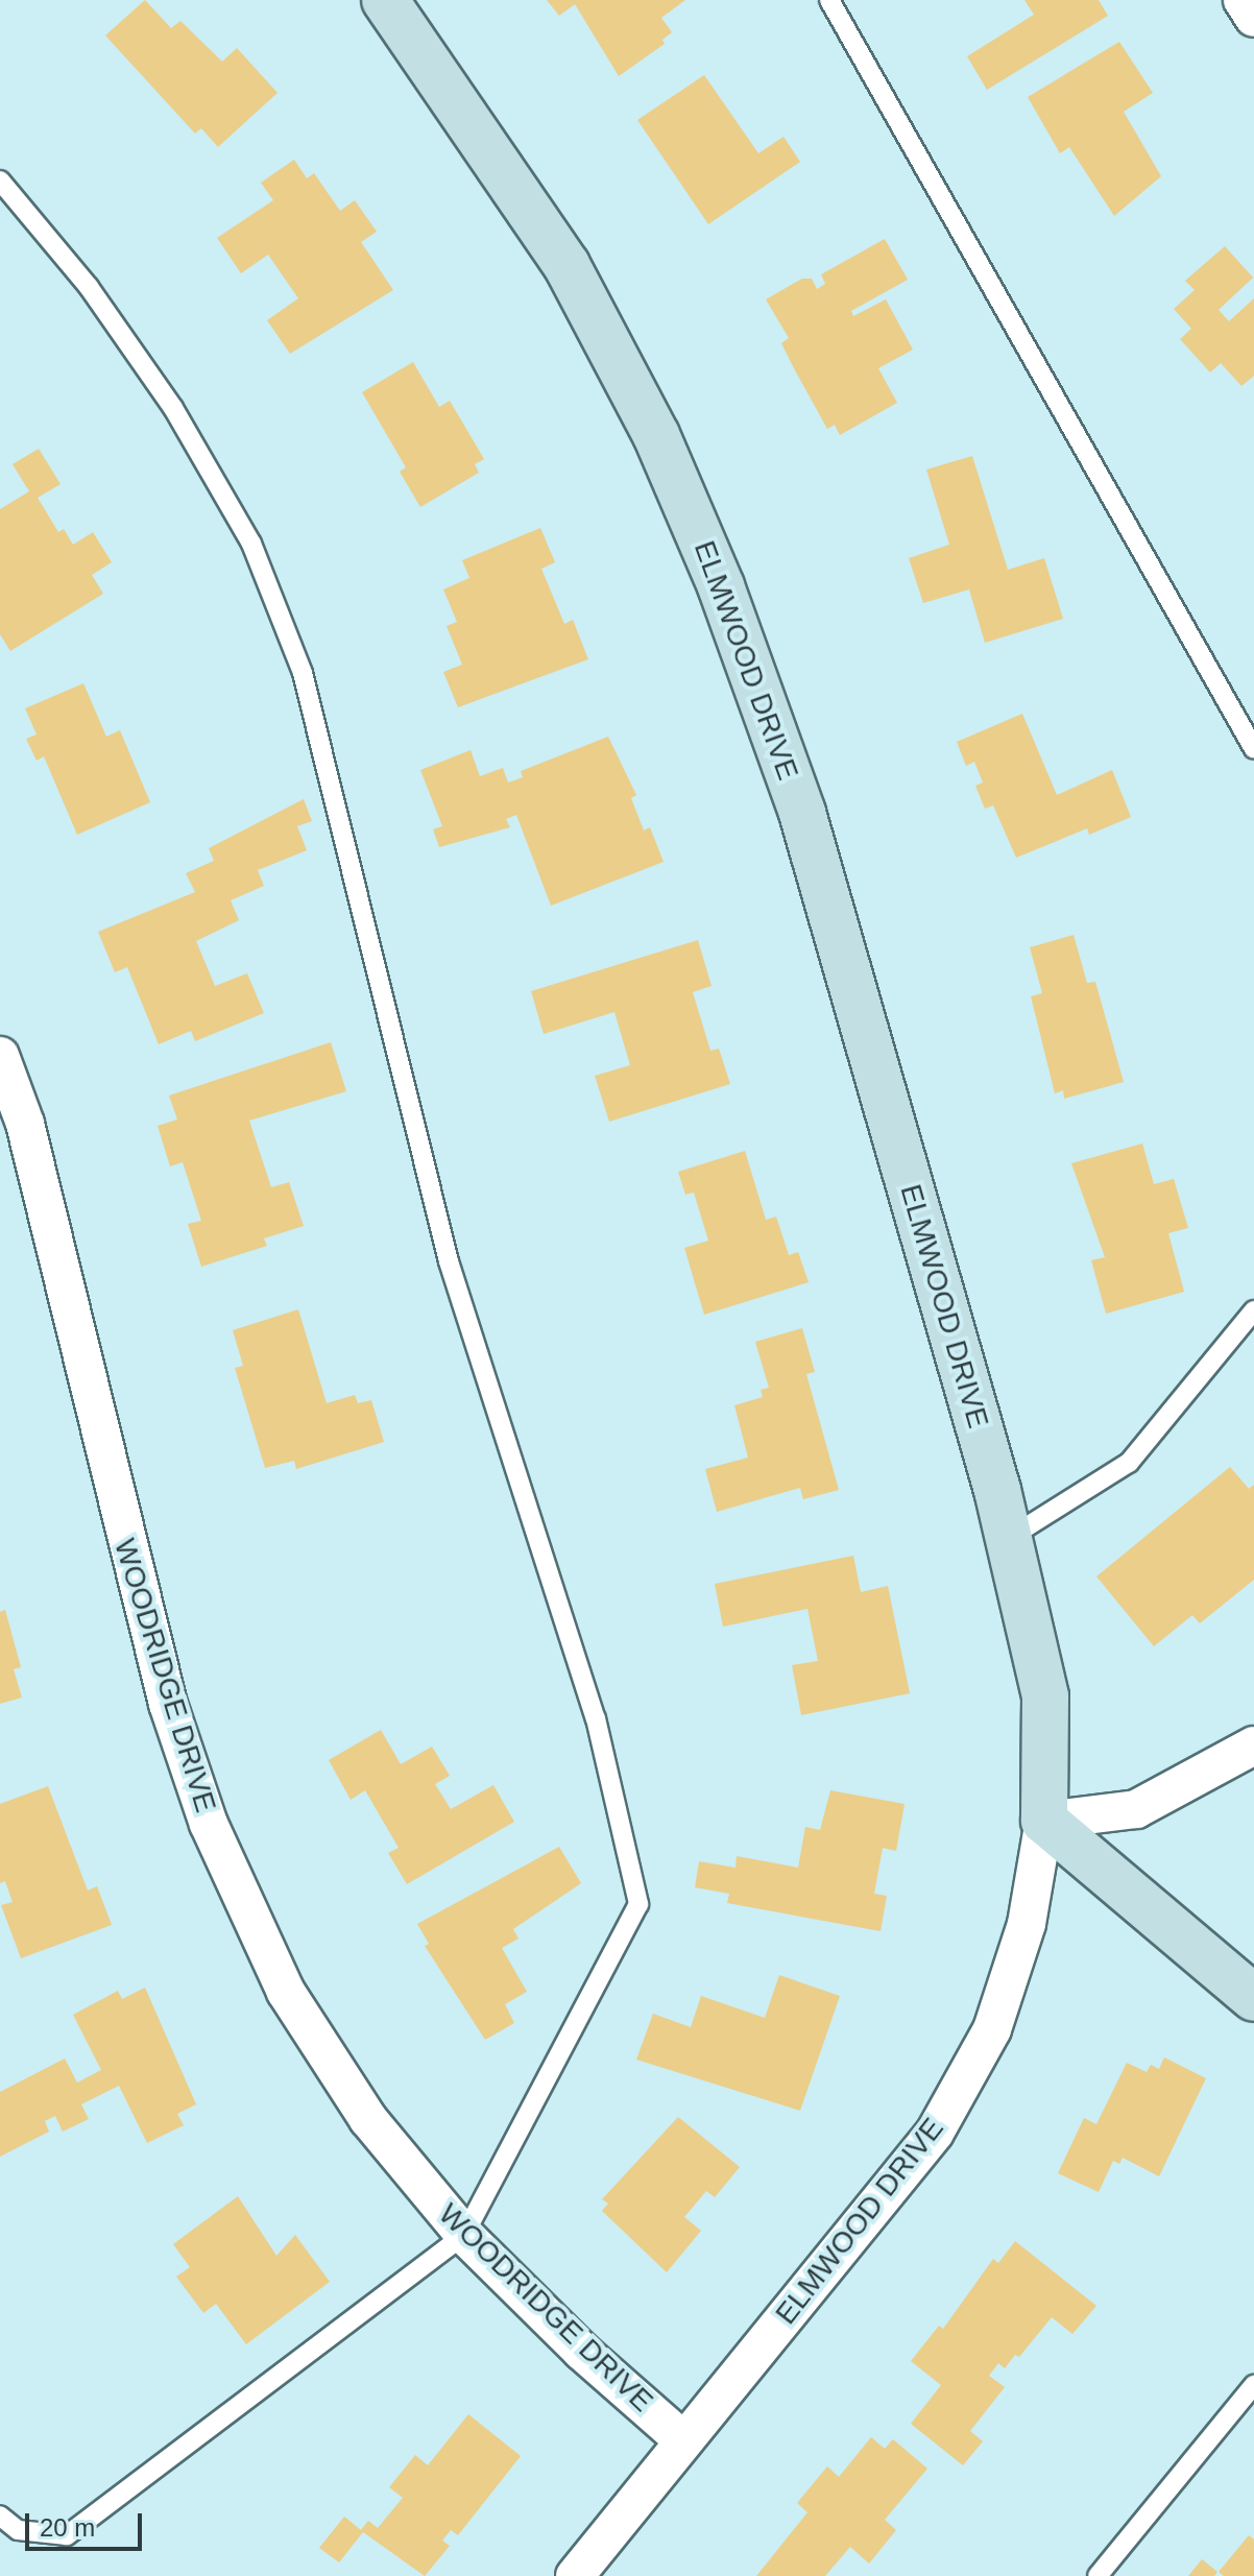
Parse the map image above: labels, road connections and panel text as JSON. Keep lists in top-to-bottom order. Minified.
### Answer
{"streets":{"street":["ELMWOOD DRIVE","WOODRIDGE DRIVE"]},"crossings":[["ELMWOOD DRIVE","WOODRIDGE DRIVE"]],"scale_bar":"20 m"}
